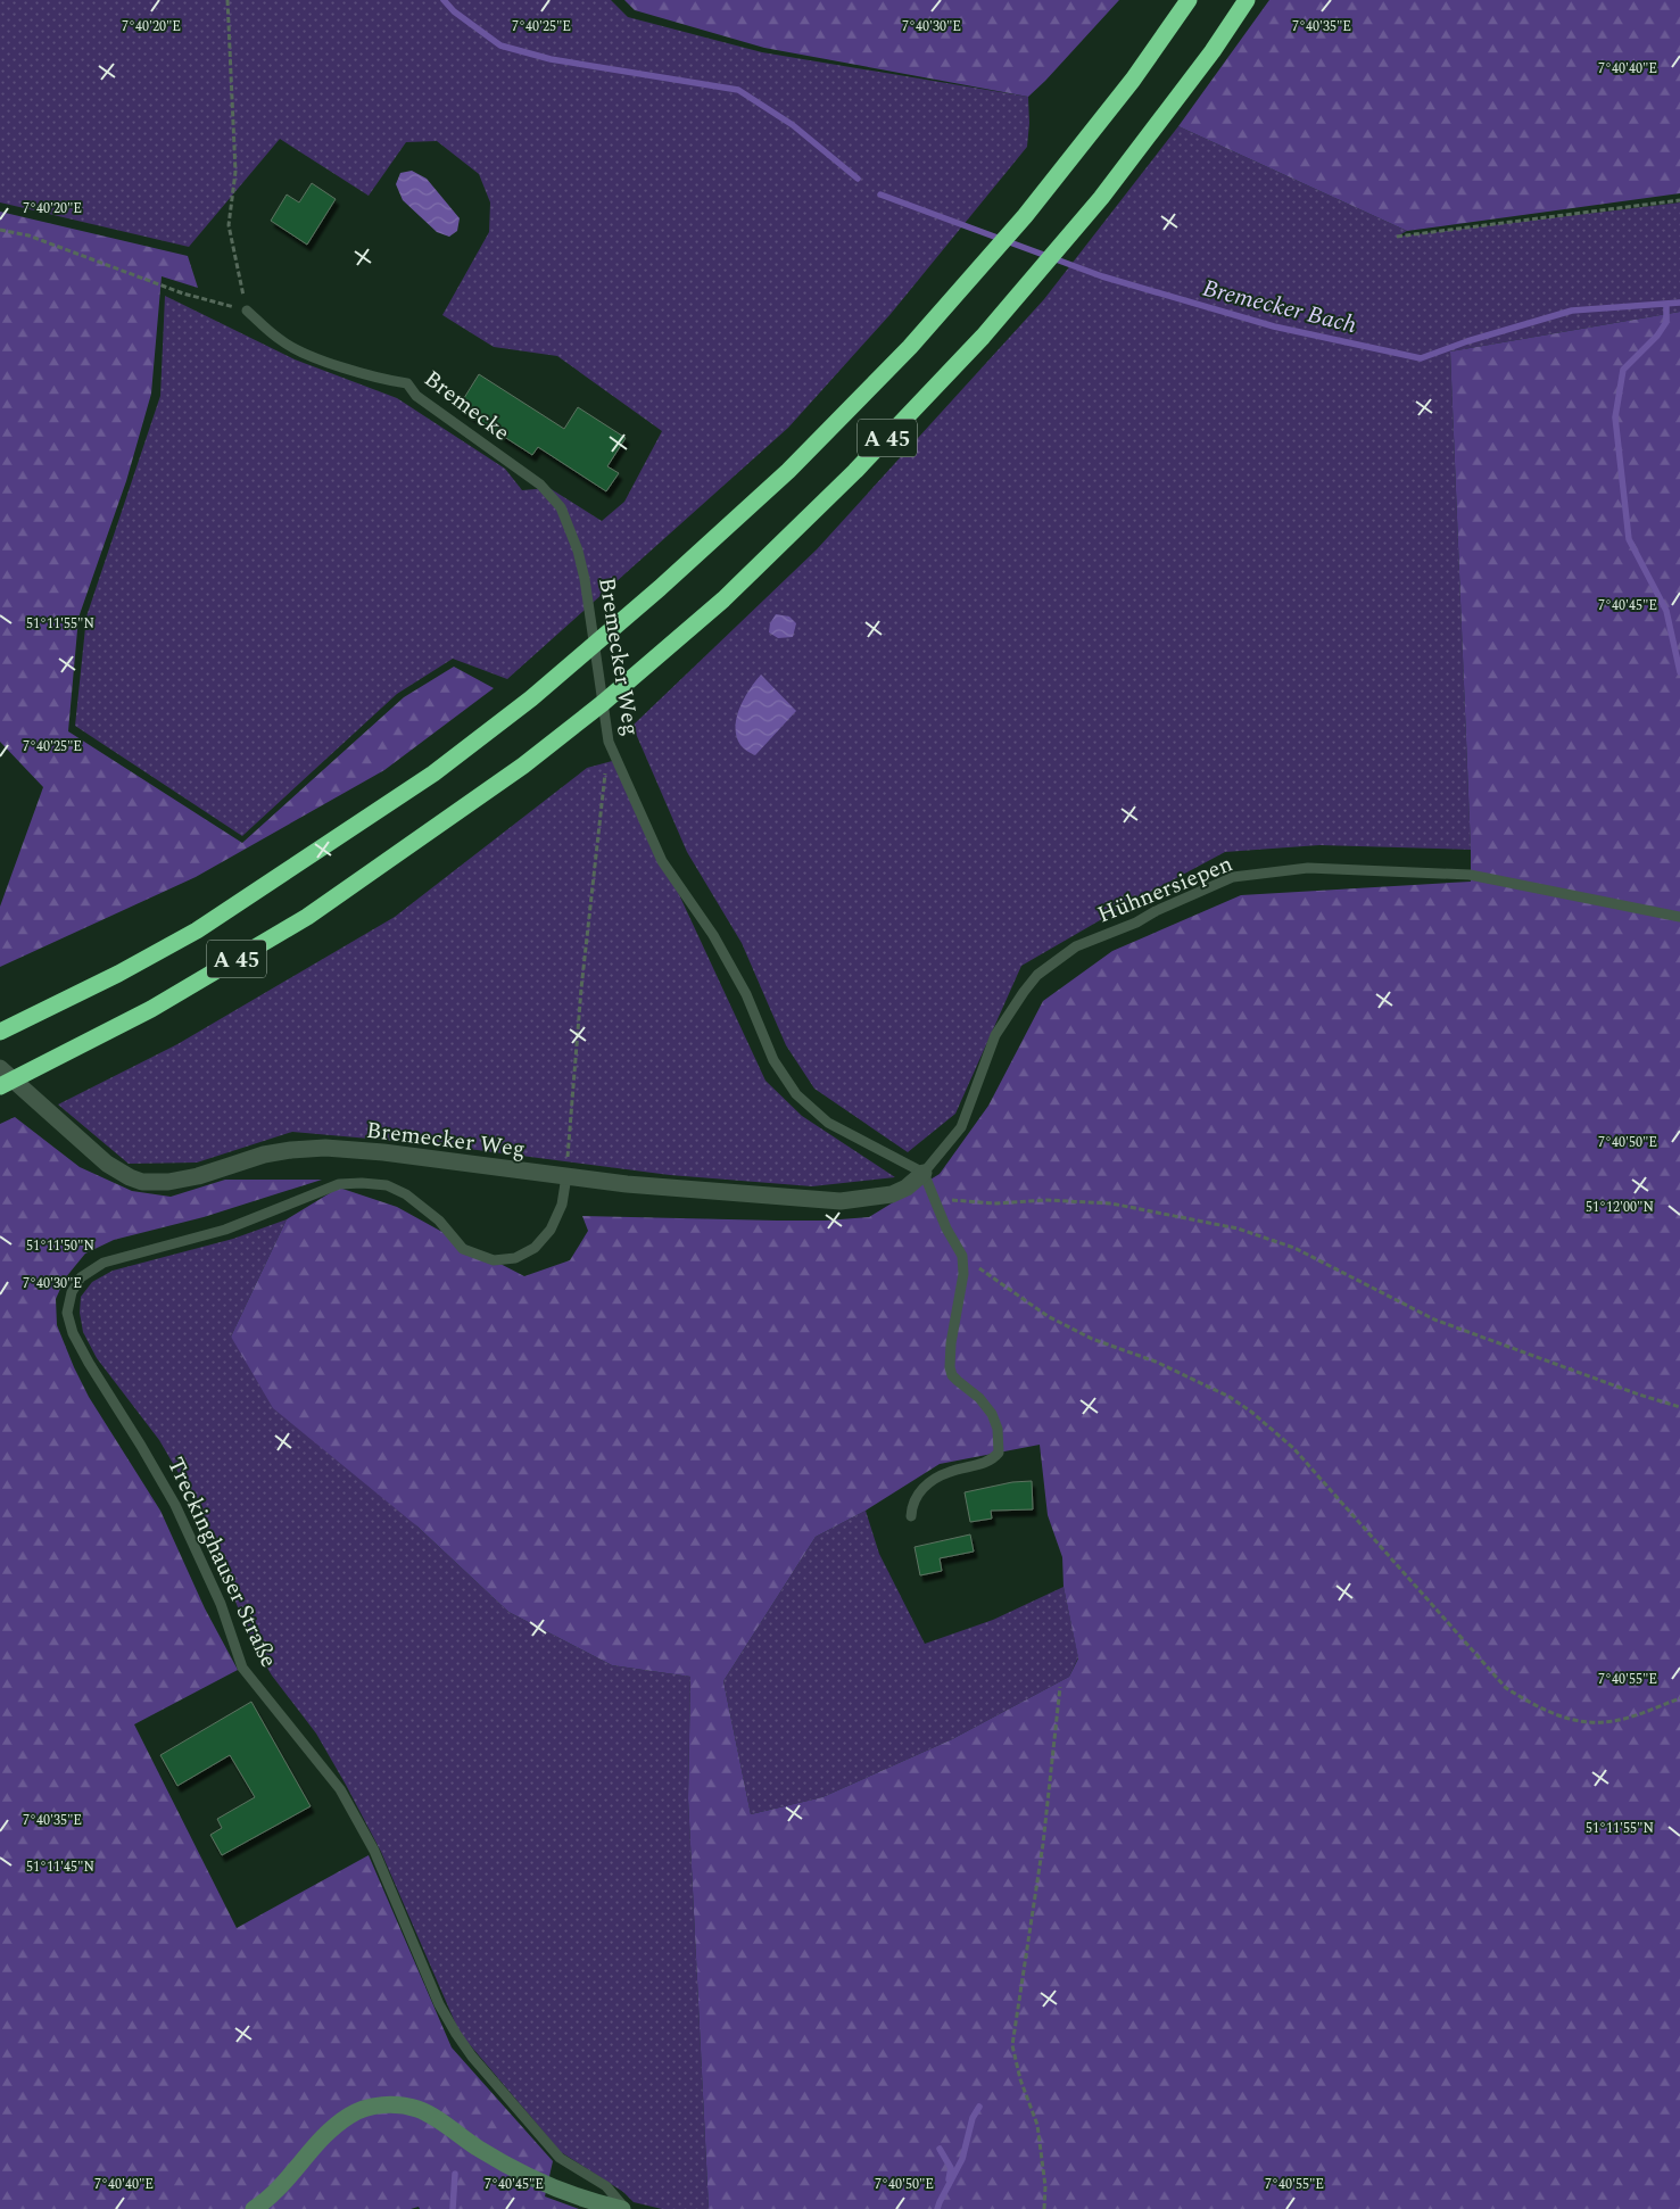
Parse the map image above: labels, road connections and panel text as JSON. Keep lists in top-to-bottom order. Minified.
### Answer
{"streets":{"highway":["A 45"],"main road":["Treckinghauser Straße"],"street":["Bremecker Weg"],"lane":["Bremecke","Hühnersiepen"]},"crossings":[["Bremecke","Bremecker Weg"],["Bremecker Weg","Hühnersiepen"],["Bremecker Weg","Treckinghauser Straße"]],"water":["Bremecker Bach"],"coordinates":["7°40'20\"E","7°40'30\"E","7°40'35\"E","7°40'25\"E","7°40'40\"E","7°40'45\"E","51°11'55\"N","7°40'50\"E","51°12'00\"N","51°11'50\"N","7°40'55\"E","51°11'45\"N"]}
